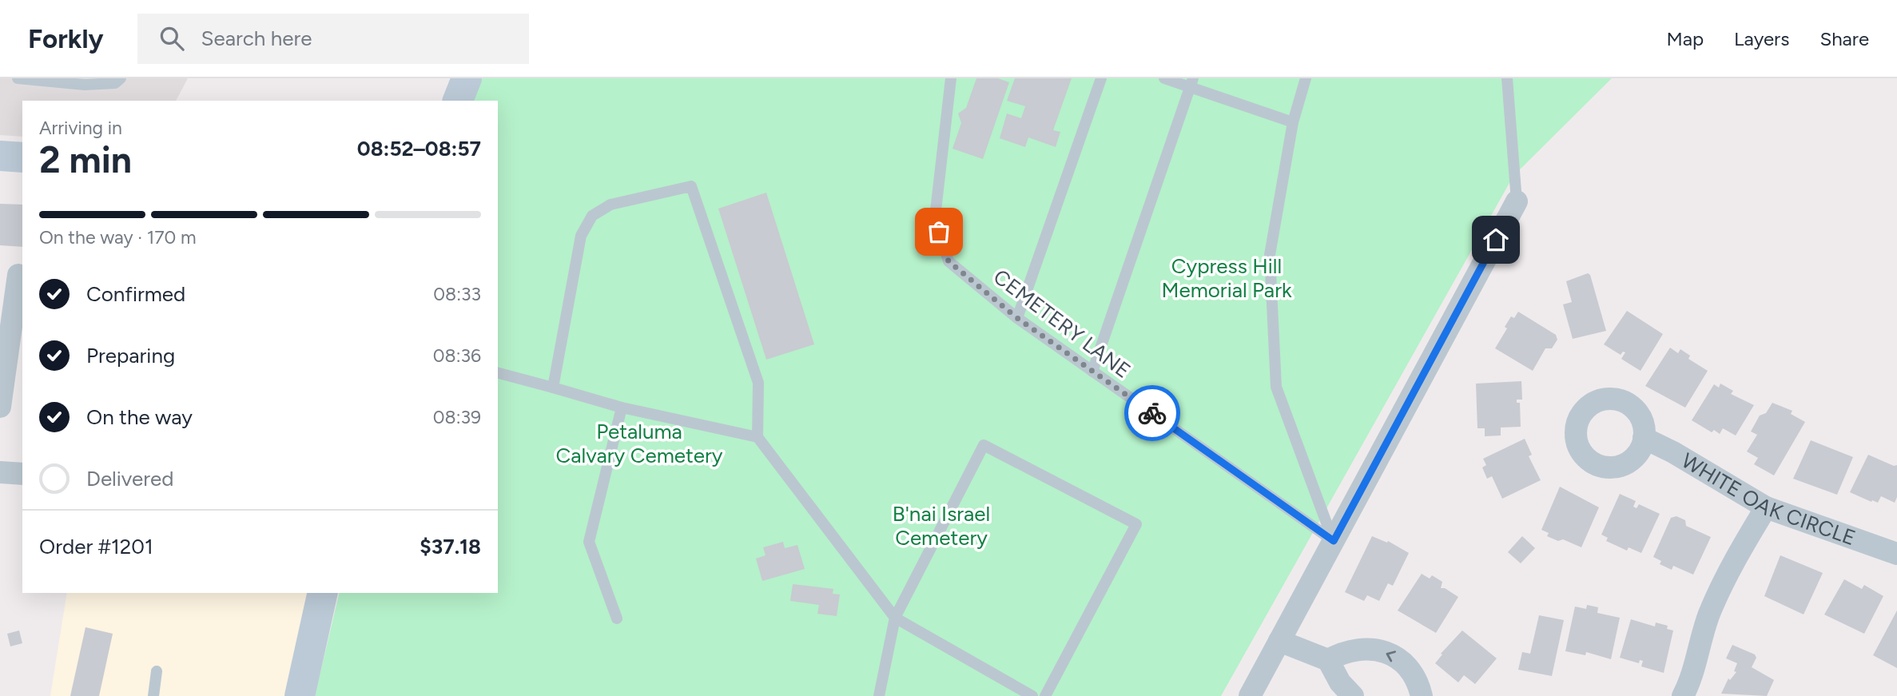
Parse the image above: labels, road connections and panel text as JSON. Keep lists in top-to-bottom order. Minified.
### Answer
{"streets":{"street":["WHITE OAK CIRCLE"],"lane":["CEMETERY LANE"]},"parks":["Cypress Hill Memorial Park","Petaluma Calvary Cemetery","B'nai Israel Cemetery"],"page":{"header":"Forkly","search":"Search here","nav":["Map","Layers","Share"],"heading":["2 min","Arriving in","08:52–08:57"],"panel":["Order #1201","$37.18"],"bar":"On the way · 170 m","list":[["Confirmed","08:33"],["Preparing","08:36"],["On the way","08:39"],"Delivered"]}}
